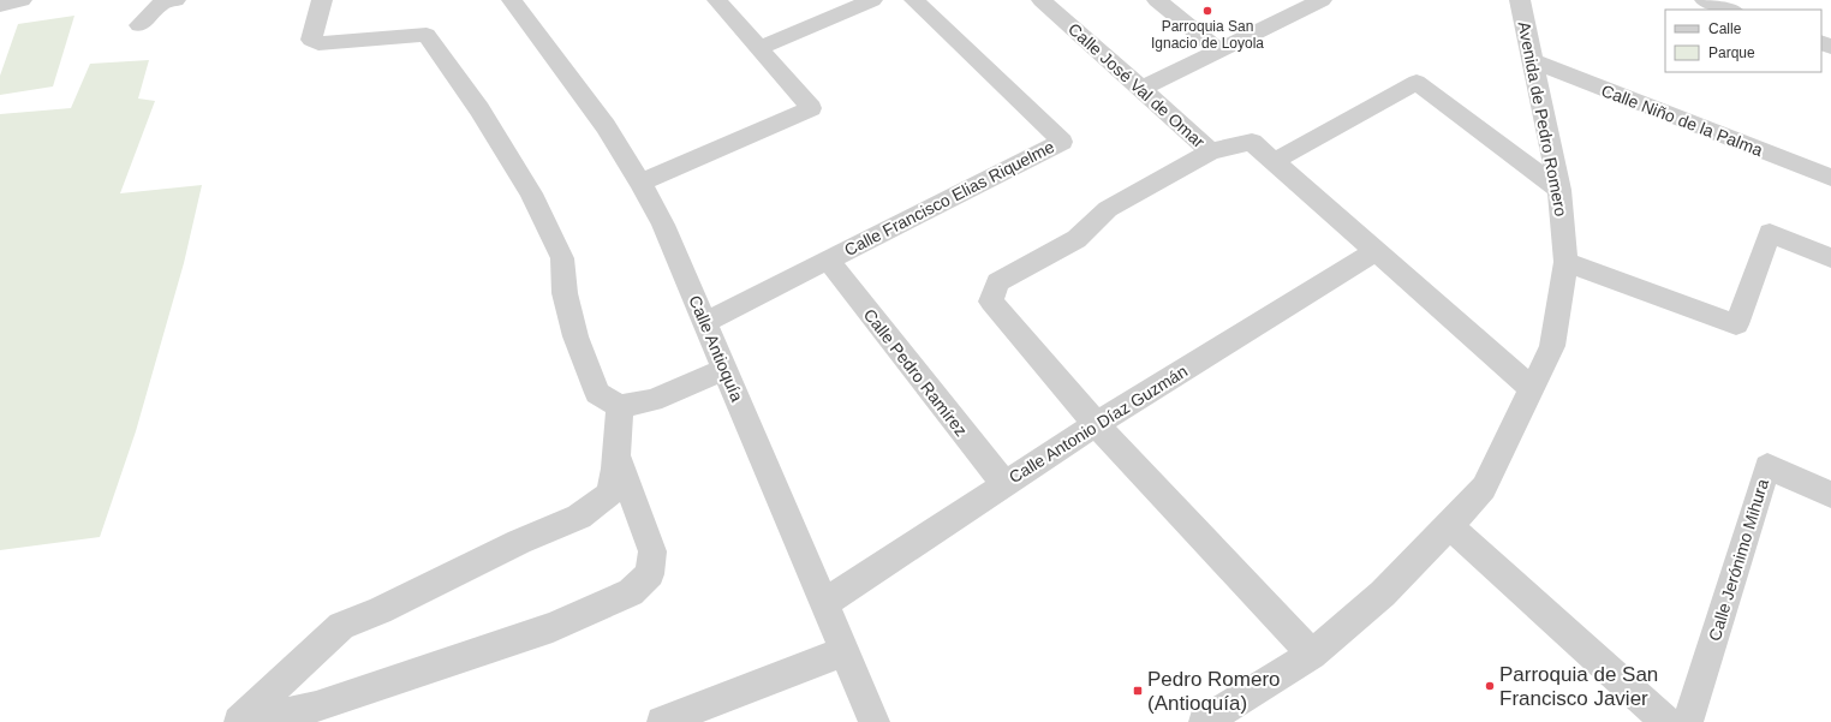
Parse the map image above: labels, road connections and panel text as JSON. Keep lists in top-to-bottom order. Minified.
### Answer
{"streets":{"street":["Calle José Val de Omar","Avenida de Pedro Romero","Calle Niño de la Palma","Calle Francisco Elias Riquelme","Calle Antioquía","Calle Pedro Ramírez","Calle Antonio Díaz Guzmán","Calle Jerónimo Mihura"]},"crossings":[["Avenida de Pedro Romero","Calle Niño de la Palma"],["Calle Francisco Elias Riquelme","Calle Antioquía"],["Calle Francisco Elias Riquelme","Calle Pedro Ramírez"],["Calle Antioquía","Calle Antonio Díaz Guzmán"],["Calle Pedro Ramírez","Calle Antonio Díaz Guzmán"]],"places":{"other":["Parroquia San Ignacio de Loyola","Parroquia de San Francisco Javier"],"transit":["Pedro Romero (Antioquía)"]},"legend":["Calle","Parque"]}
